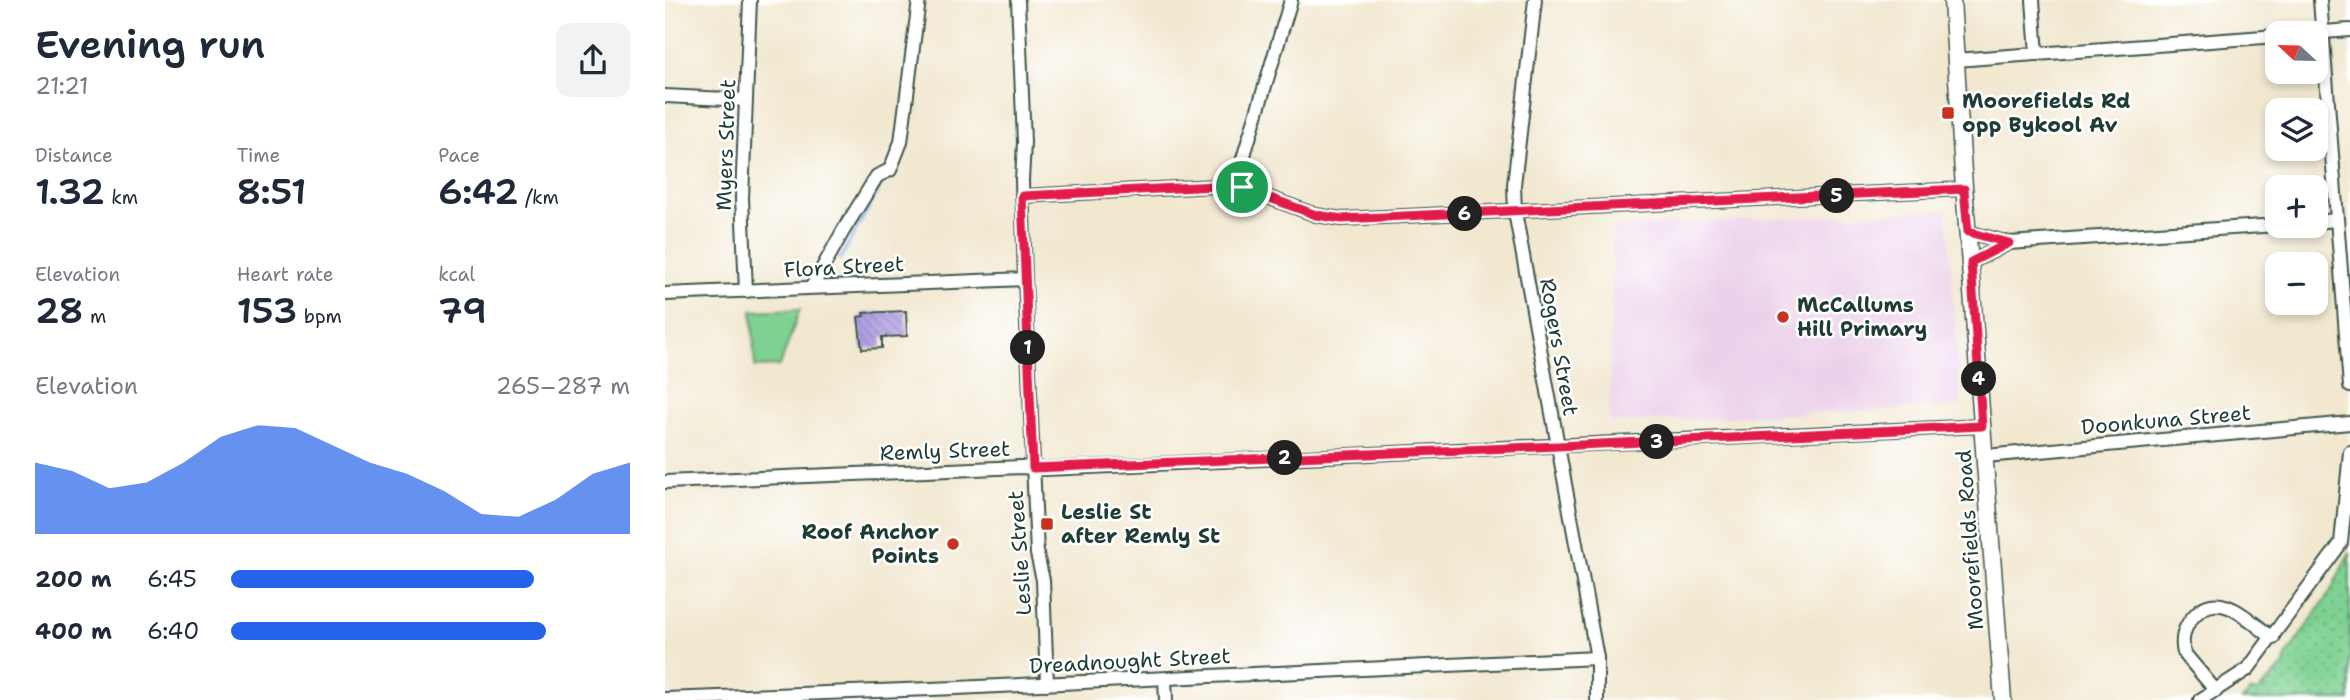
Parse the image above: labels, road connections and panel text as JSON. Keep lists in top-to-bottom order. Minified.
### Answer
{"streets":{"main road":["Moorefields Road"],"street":["Myers Street","Flora Street","Rogers Street","Doonkuna Street","Remly Street","Leslie Street","Dreadnought Street"]},"crossings":[["Myers Street","Flora Street"],["Flora Street","Leslie Street"],["Rogers Street","Remly Street"],["Rogers Street","Dreadnought Street"],["Doonkuna Street","Moorefields Road"],["Remly Street","Moorefields Road"],["Remly Street","Leslie Street"],["Leslie Street","Dreadnought Street"]],"places":{"transit":["Moorefields Rd opp Bykool Av","Leslie St after Remly St"],"other":["McCallums Hill Primary","Roof Anchor Points"]},"north":"left","page":{"heading":["Evening run","21:21"],"map_buttons":["+","−"],"stats":[["Distance","1.32 km"],["Time","8:51"],["Pace","6:42 /km"],["Elevation","28 m"],["Heart rate","153 bpm"],["kcal","79"]],"pins":["5","6","1","4","3","2"],"chart":["Elevation","265–287 m"],"list":[{"name":"200 m","note":"6:45"},{"name":"400 m","note":"6:40"}]}}
